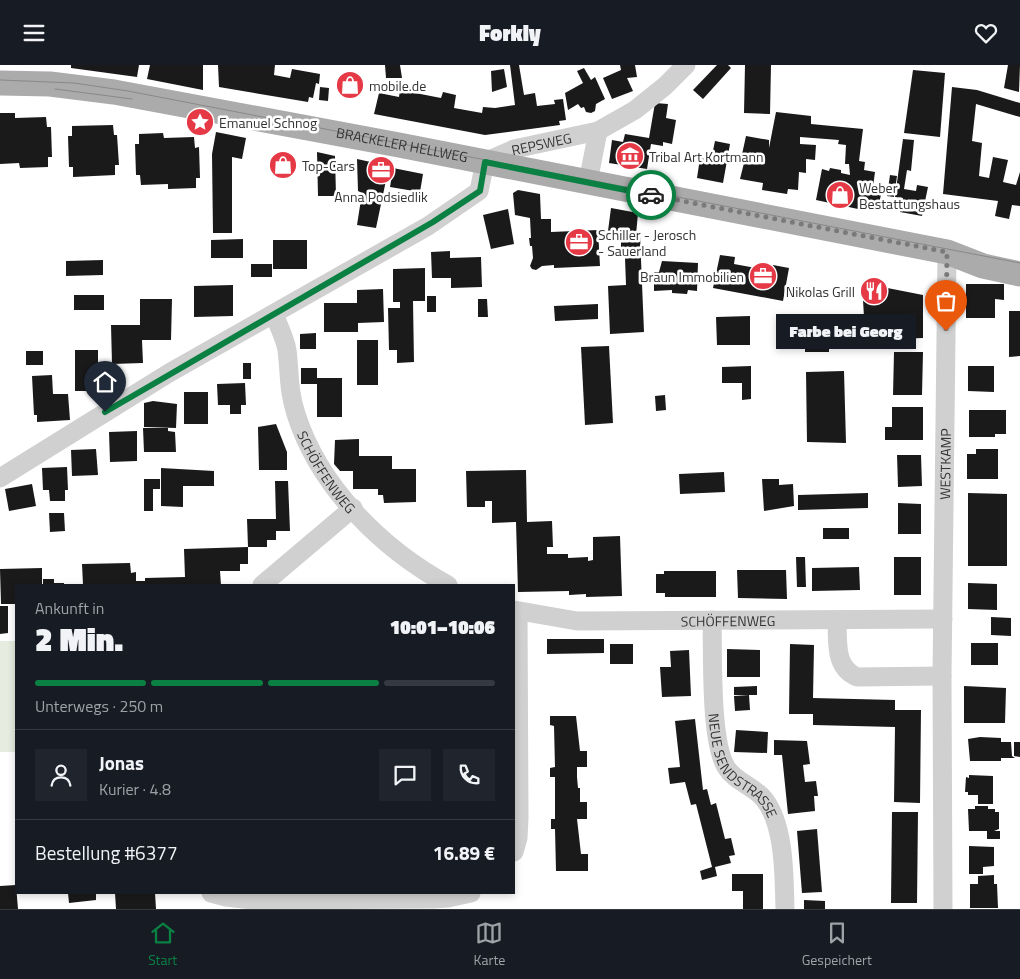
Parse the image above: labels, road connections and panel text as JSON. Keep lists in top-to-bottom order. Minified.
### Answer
{"streets":{"main road":["BRACKELER HELLWEG"],"street":["REPSWEG","WESTKAMP","SCHÖFFENWEG","NEUE SENDSTRASSE"]},"crossings":[["REPSWEG","BRACKELER HELLWEG"],["BRACKELER HELLWEG","WESTKAMP"],["WESTKAMP","SCHÖFFENWEG"],["SCHÖFFENWEG","NEUE SENDSTRASSE"]],"places":{"shop":["mobile.de","Top-Cars","Weber Bestattungshaus"],"place":["Emanuel Schnog"],"museum":["Tribal Art Kortmann"],"office":["Anna Podsiedlik","Schiller - Jerosch - Sauerland","Braun Immobilien"],"restaurant":["Nikolas Grill"],"other":["Farbe bei Georg"]},"page":{"header":"Forkly","bubble":"Farbe bei Georg","heading":["2 Min.","Ankunft in","10:01–10:06"],"panel":["Jonas","Kurier · 4.8","Bestellung #6377","16.89 €"],"bar":"Unterwegs · 250 m","tabs":["Start","Karte","Gespeichert"]}}
